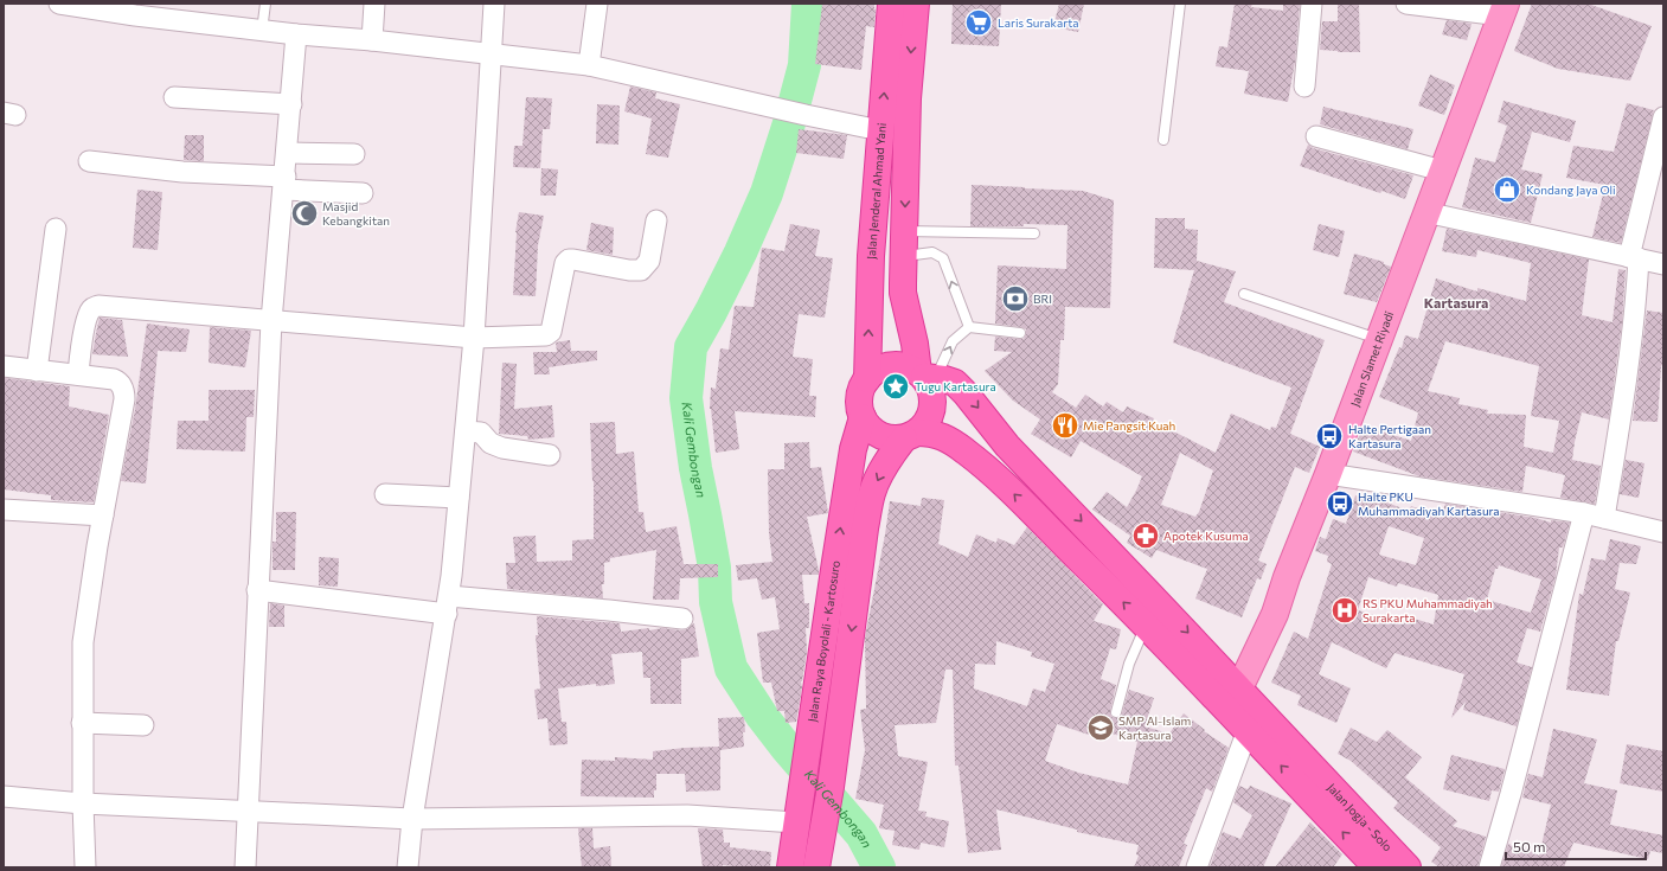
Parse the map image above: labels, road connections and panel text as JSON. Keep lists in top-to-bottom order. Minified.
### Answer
{"streets":{"highway":["Jalan Jenderal Ahmad Yani","Jalan Raya Boyolali - Kartosuro","Jalan Jogja - Solo"],"main road":["Jalan Slamet Riyadi"]},"crossings":[["Jalan Jenderal Ahmad Yani","Jalan Raya Boyolali - Kartosuro"]],"districts":["Kartasura"],"water":["Kali Gembongan"],"places":{"supermarket":["Laris Surakarta"],"shop":["Kondang Jaya Oli"],"mosque":["Masjid Kebangkitan"],"bank":["BRI"],"place":["Tugu Kartasura"],"restaurant":["Mie Pangsit Kuah"],"bus stop":["Halte Pertigaan Kartasura","Halte PKU Muhammadiyah Kartasura"],"pharmacy":["Apotek Kusuma"],"hospital":["RS PKU Muhammadiyah Surakarta"],"school or university":["SMP Al-Islam Kartasura"]},"scale_bar":"50 m"}
